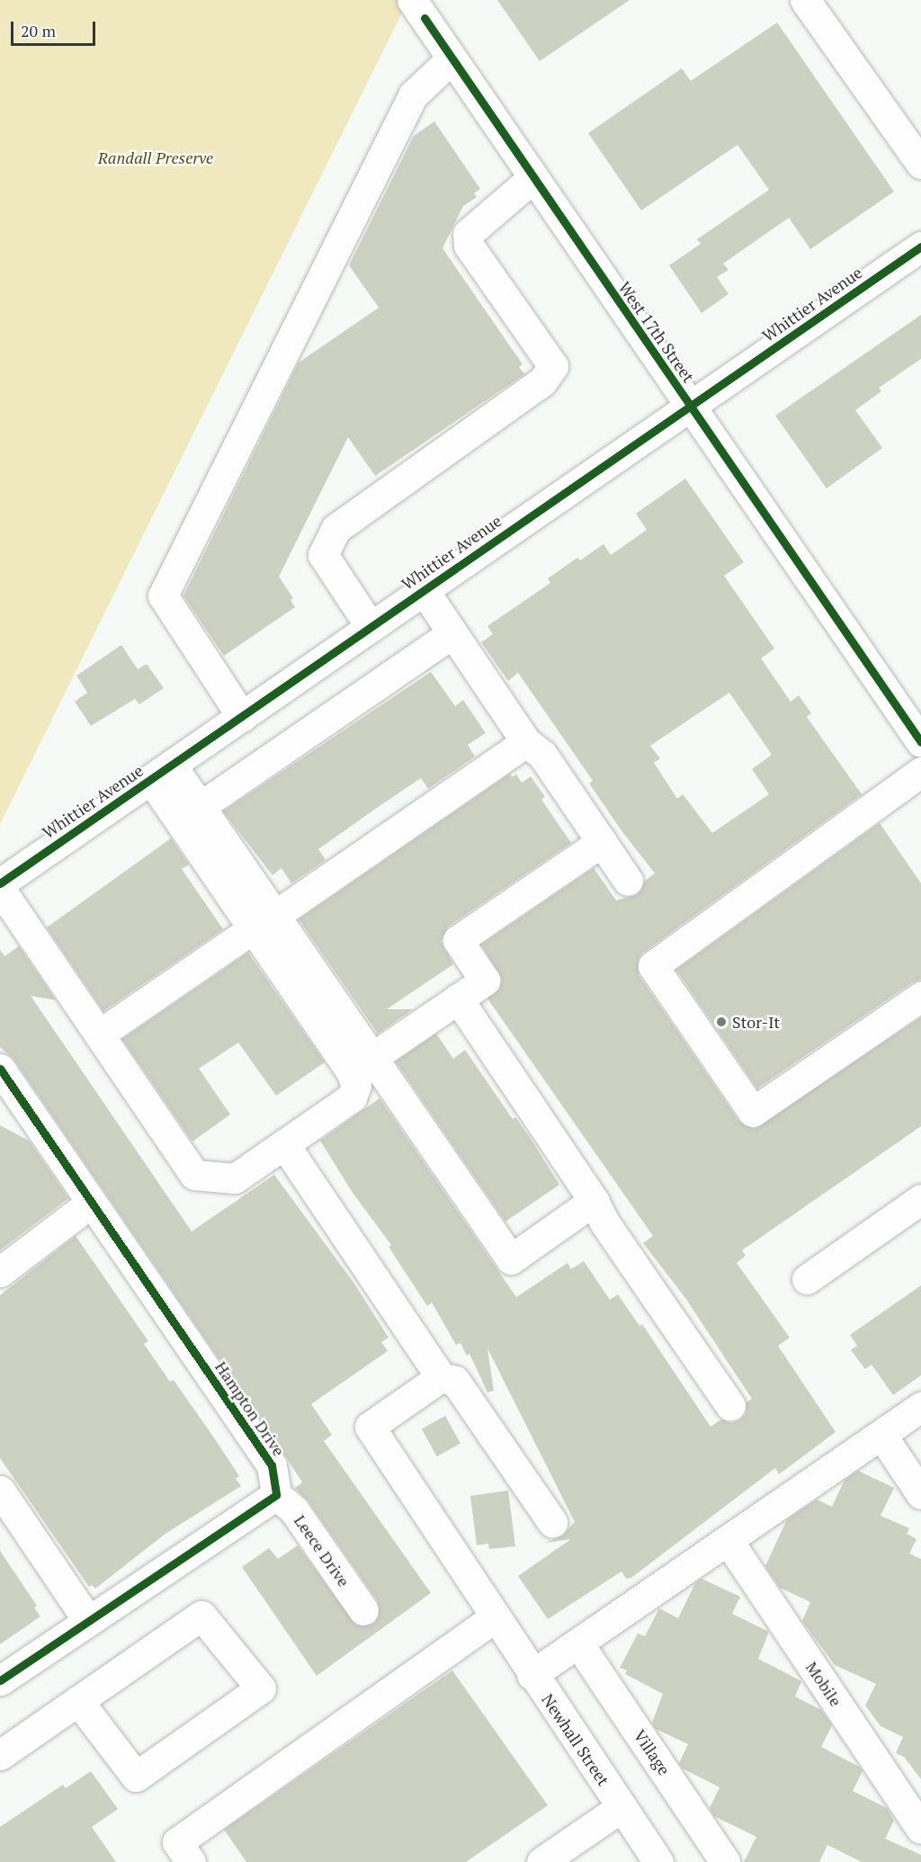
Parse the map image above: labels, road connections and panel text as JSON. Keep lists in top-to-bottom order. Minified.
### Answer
{"streets":{"street":["Whittier Avenue","West 17th Street","Hampton Drive","Leece Drive","Mobile","Newhall Street","Village"]},"crossings":[["Whittier Avenue","West 17th Street"],["Hampton Drive","Leece Drive"]],"parks":["Randall Preserve"],"places":["Stor-It"],"scale_bar":"20 m"}
